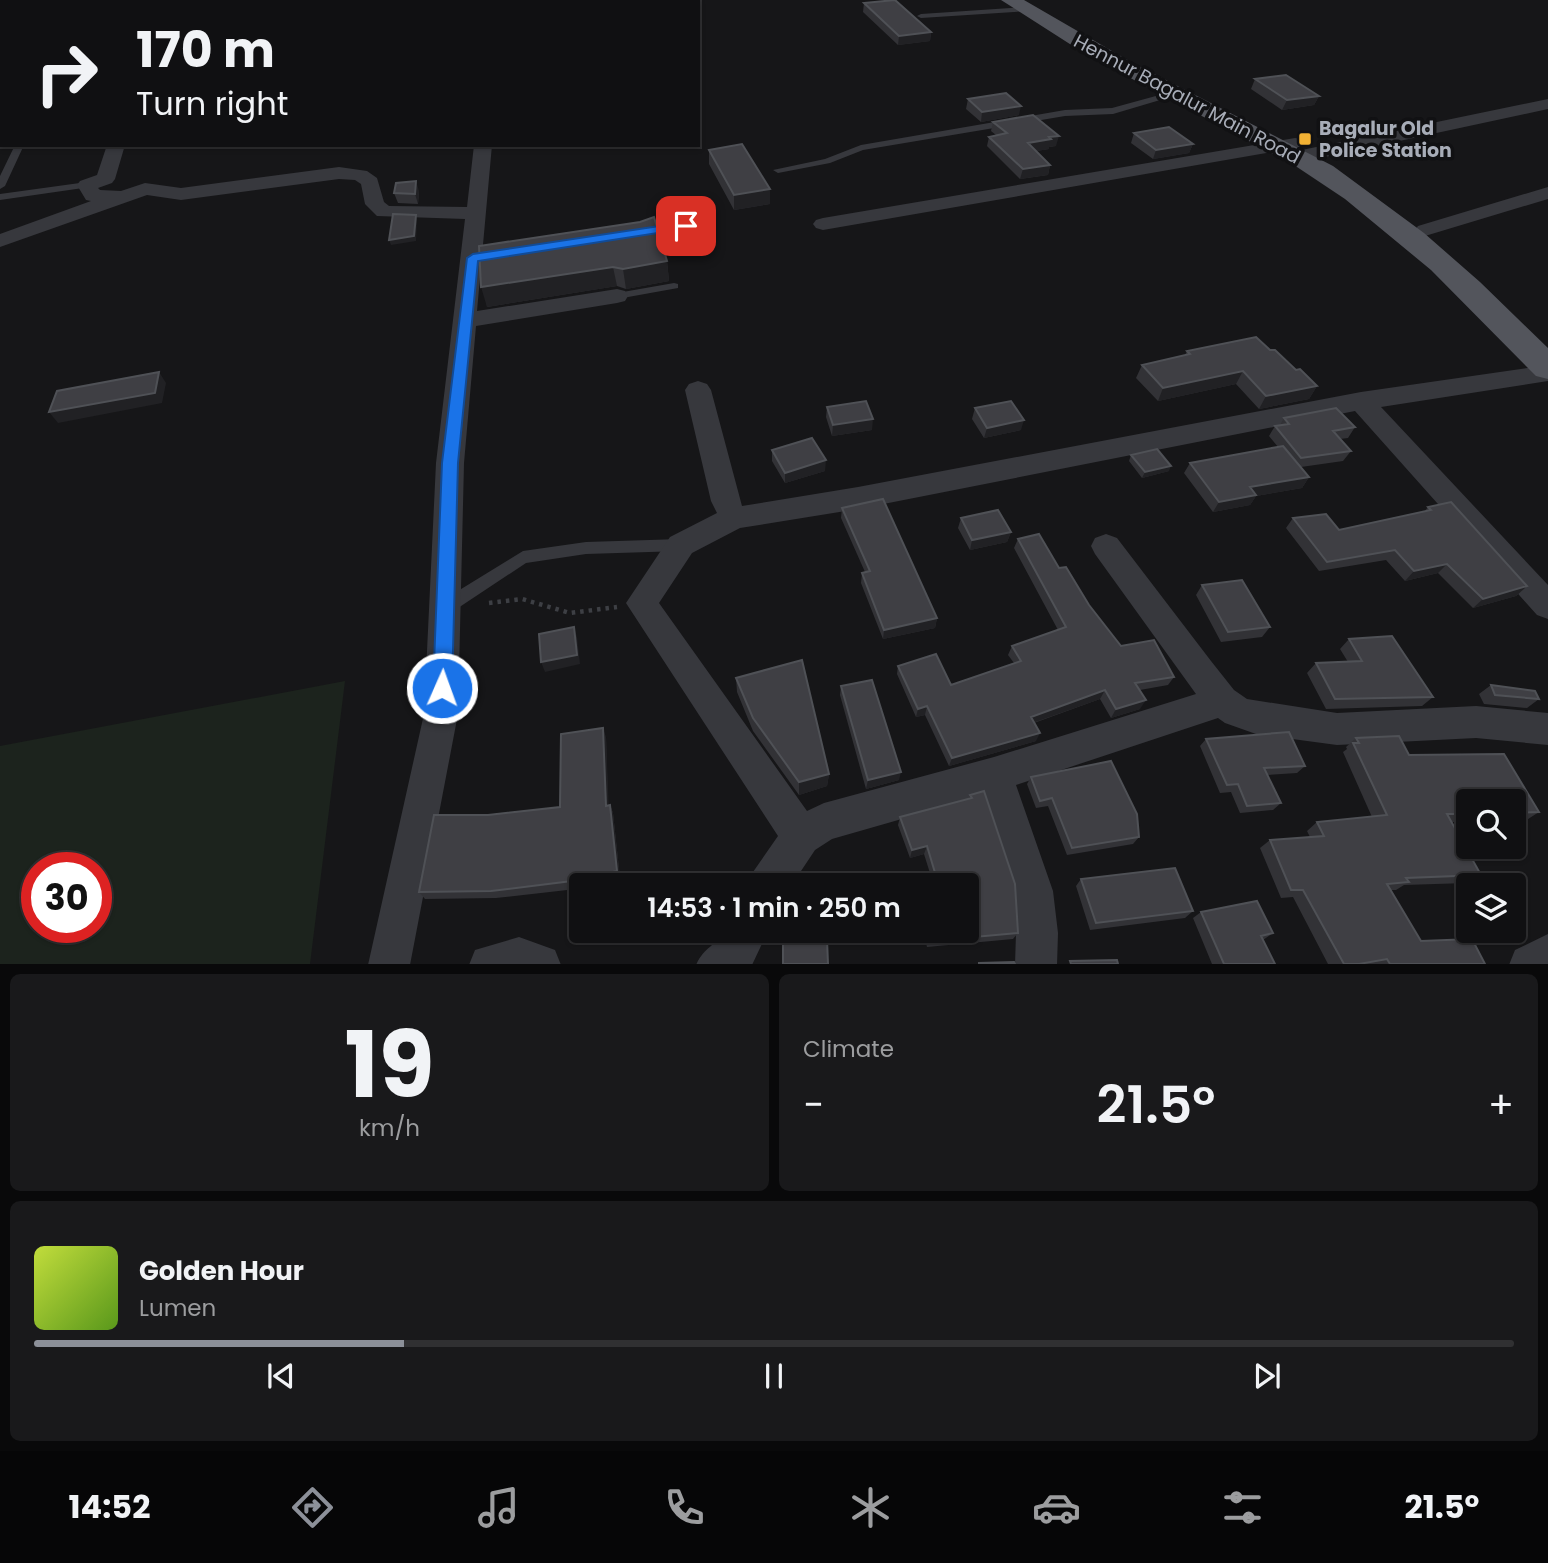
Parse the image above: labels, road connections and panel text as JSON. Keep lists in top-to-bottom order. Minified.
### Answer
{"streets":{"main road":["Hennur Bagalur Main Road"]},"places":{"transit":["Bagalur Old Police Station"]},"page":{"turn":["170 m","Turn right"],"limit":"30","trip":"14:53 · 1 min · 250 m","tile":[["19","km/h"],"Climate"],"heat":["−","21.5°","+"],"song":["Golden Hour","Lumen"],"tabs":["14:52","21.5°"]}}
